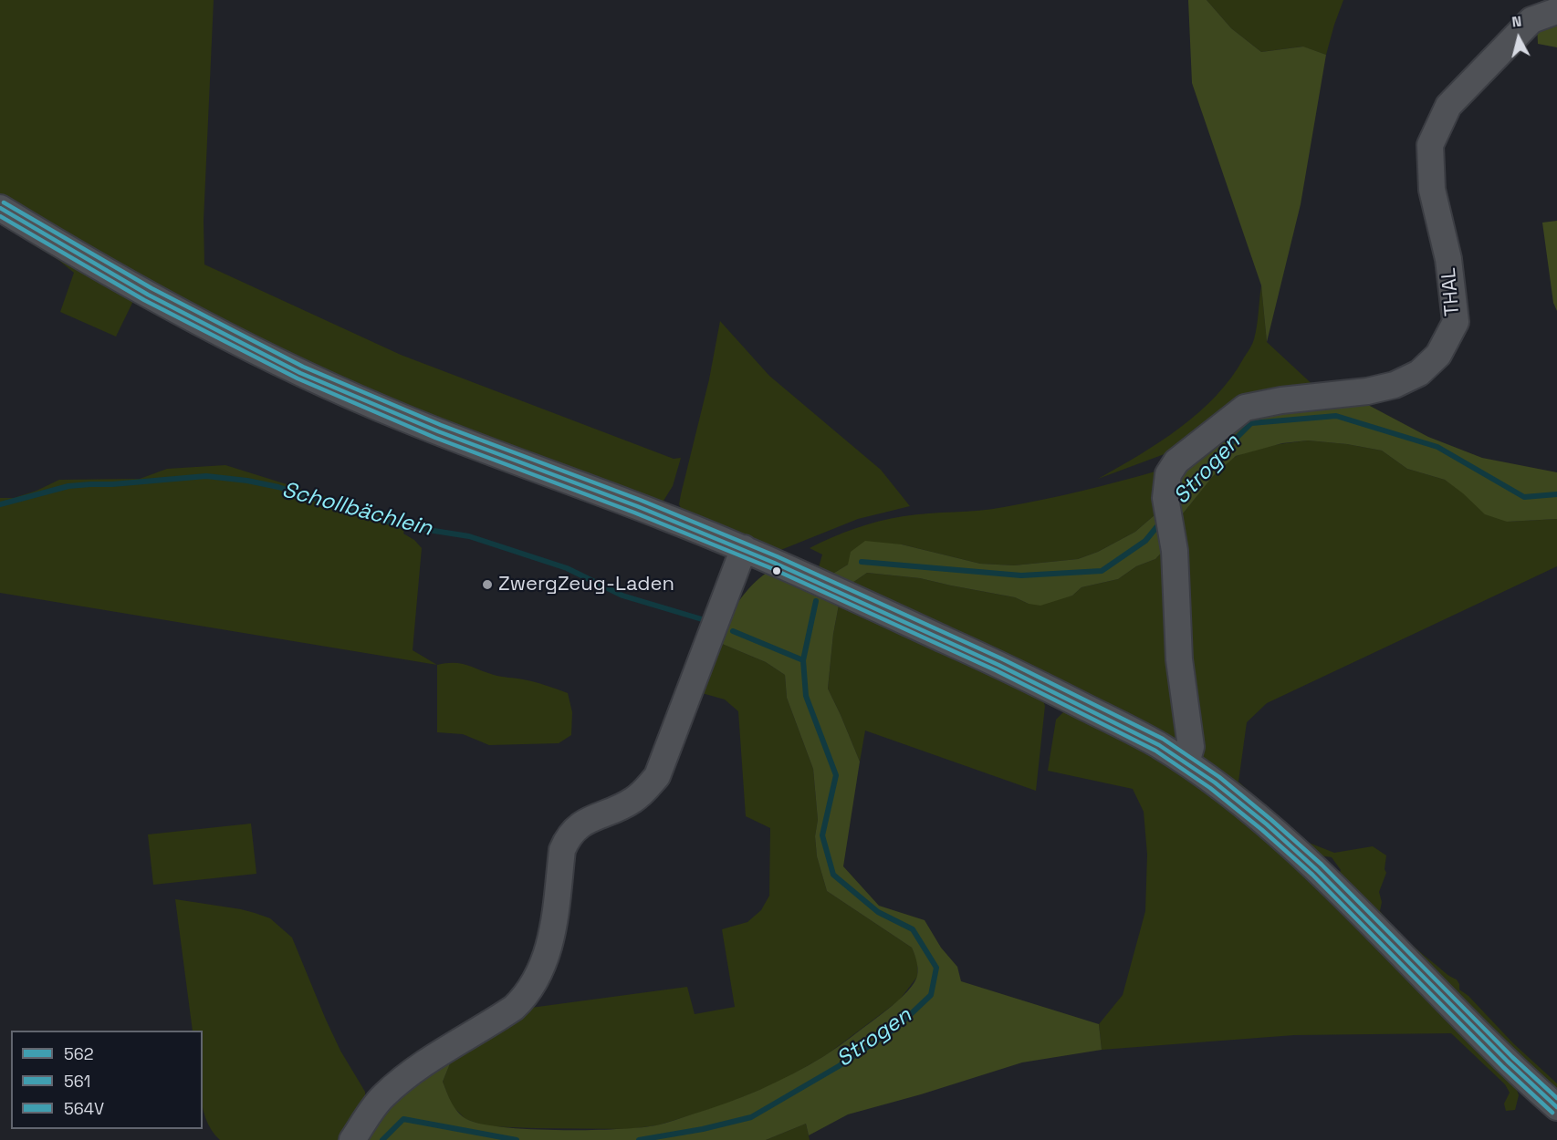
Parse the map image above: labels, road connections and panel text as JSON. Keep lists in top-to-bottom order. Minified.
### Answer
{"streets":{"street":["THAL"]},"water":["Strogen","Schollbächlein"],"places":["ZwergZeug-Laden"],"lines":["transit line 564V","transit line 562","transit line 561"],"legend":["562","561","564V"],"north":"top"}
